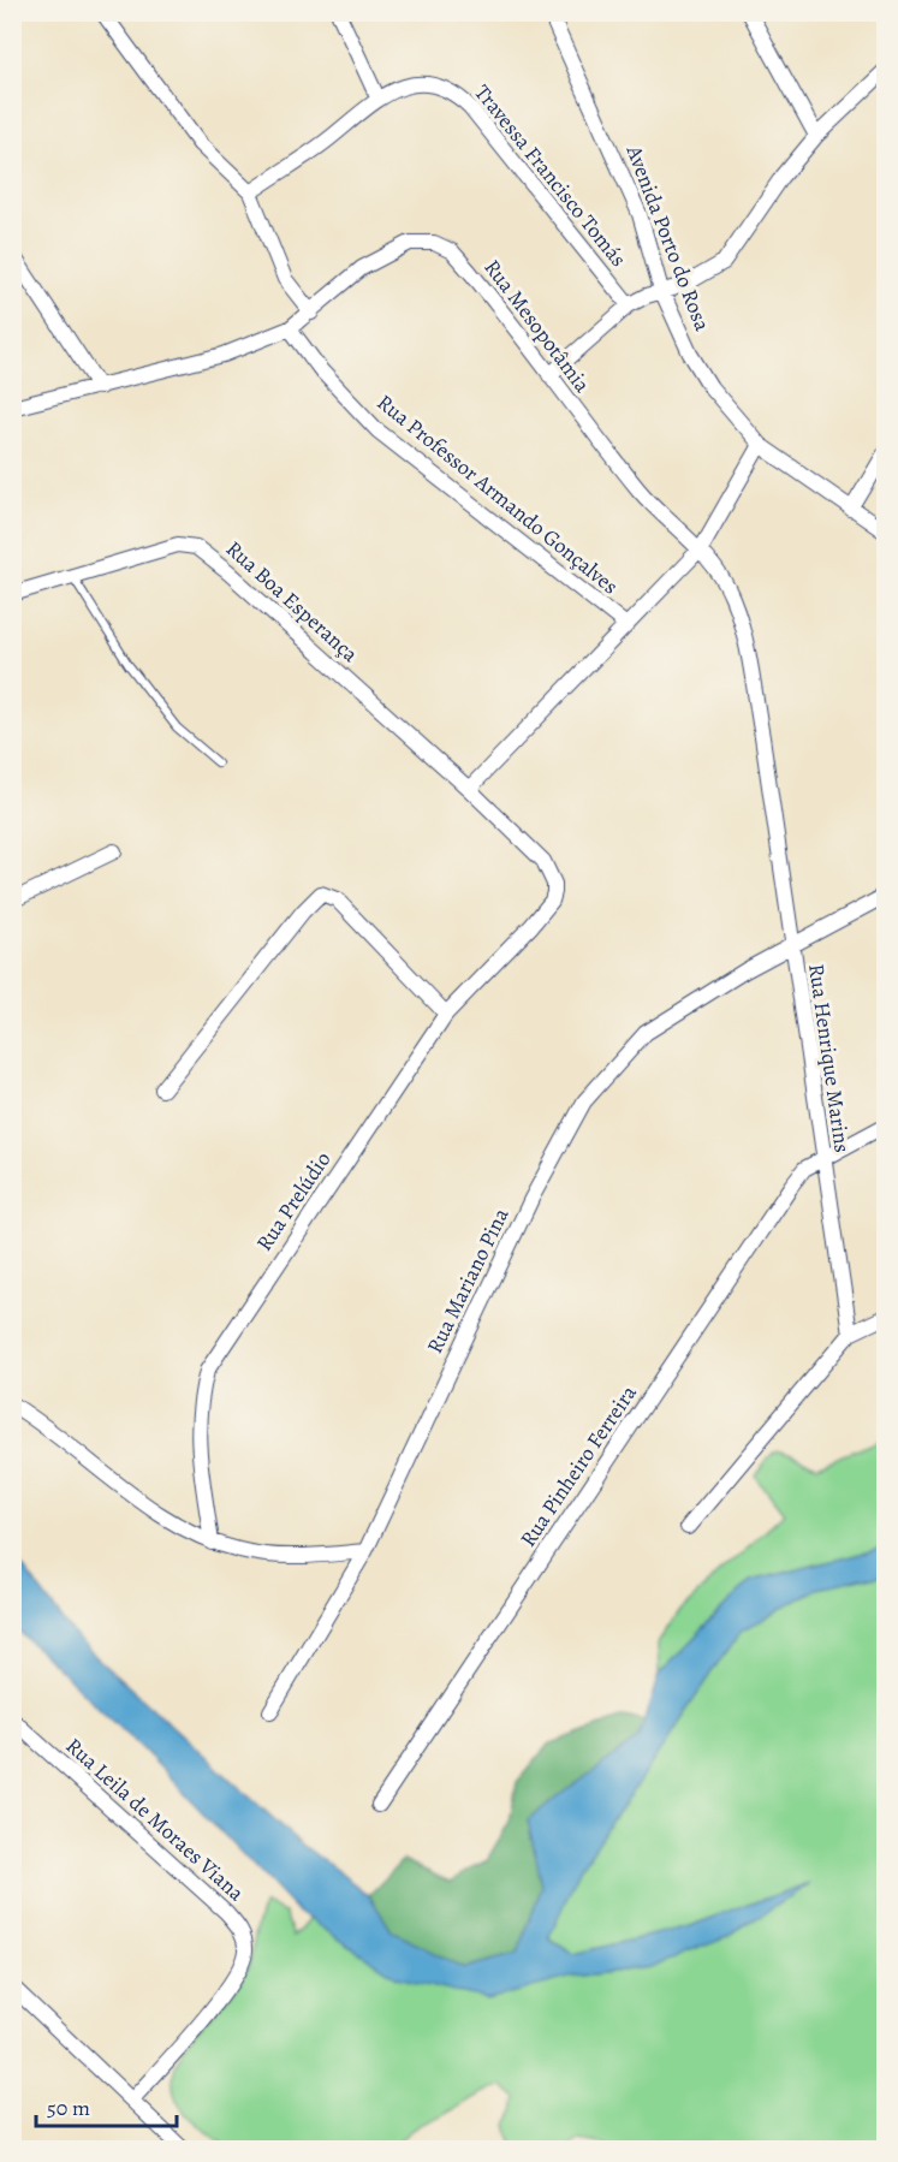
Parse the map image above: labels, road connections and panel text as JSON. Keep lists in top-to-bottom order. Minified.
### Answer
{"streets":{"street":["Travessa Francisco Tomás","Avenida Porto do Rosa","Rua Mesopotâmia","Rua Professor Armando Gonçalves","Rua Boa Esperança","Rua Henrique Marins","Rua Prelúdio","Rua Mariano Pina","Rua Pinheiro Ferreira","Rua Leila de Moraes Viana"]},"crossings":[["Rua Mesopotâmia","Rua Professor Armando Gonçalves"],["Rua Mesopotâmia","Rua Henrique Marins"],["Rua Boa Esperança","Rua Prelúdio"],["Rua Henrique Marins","Rua Mariano Pina"],["Rua Henrique Marins","Rua Pinheiro Ferreira"]],"scale_bar":"50 m"}
